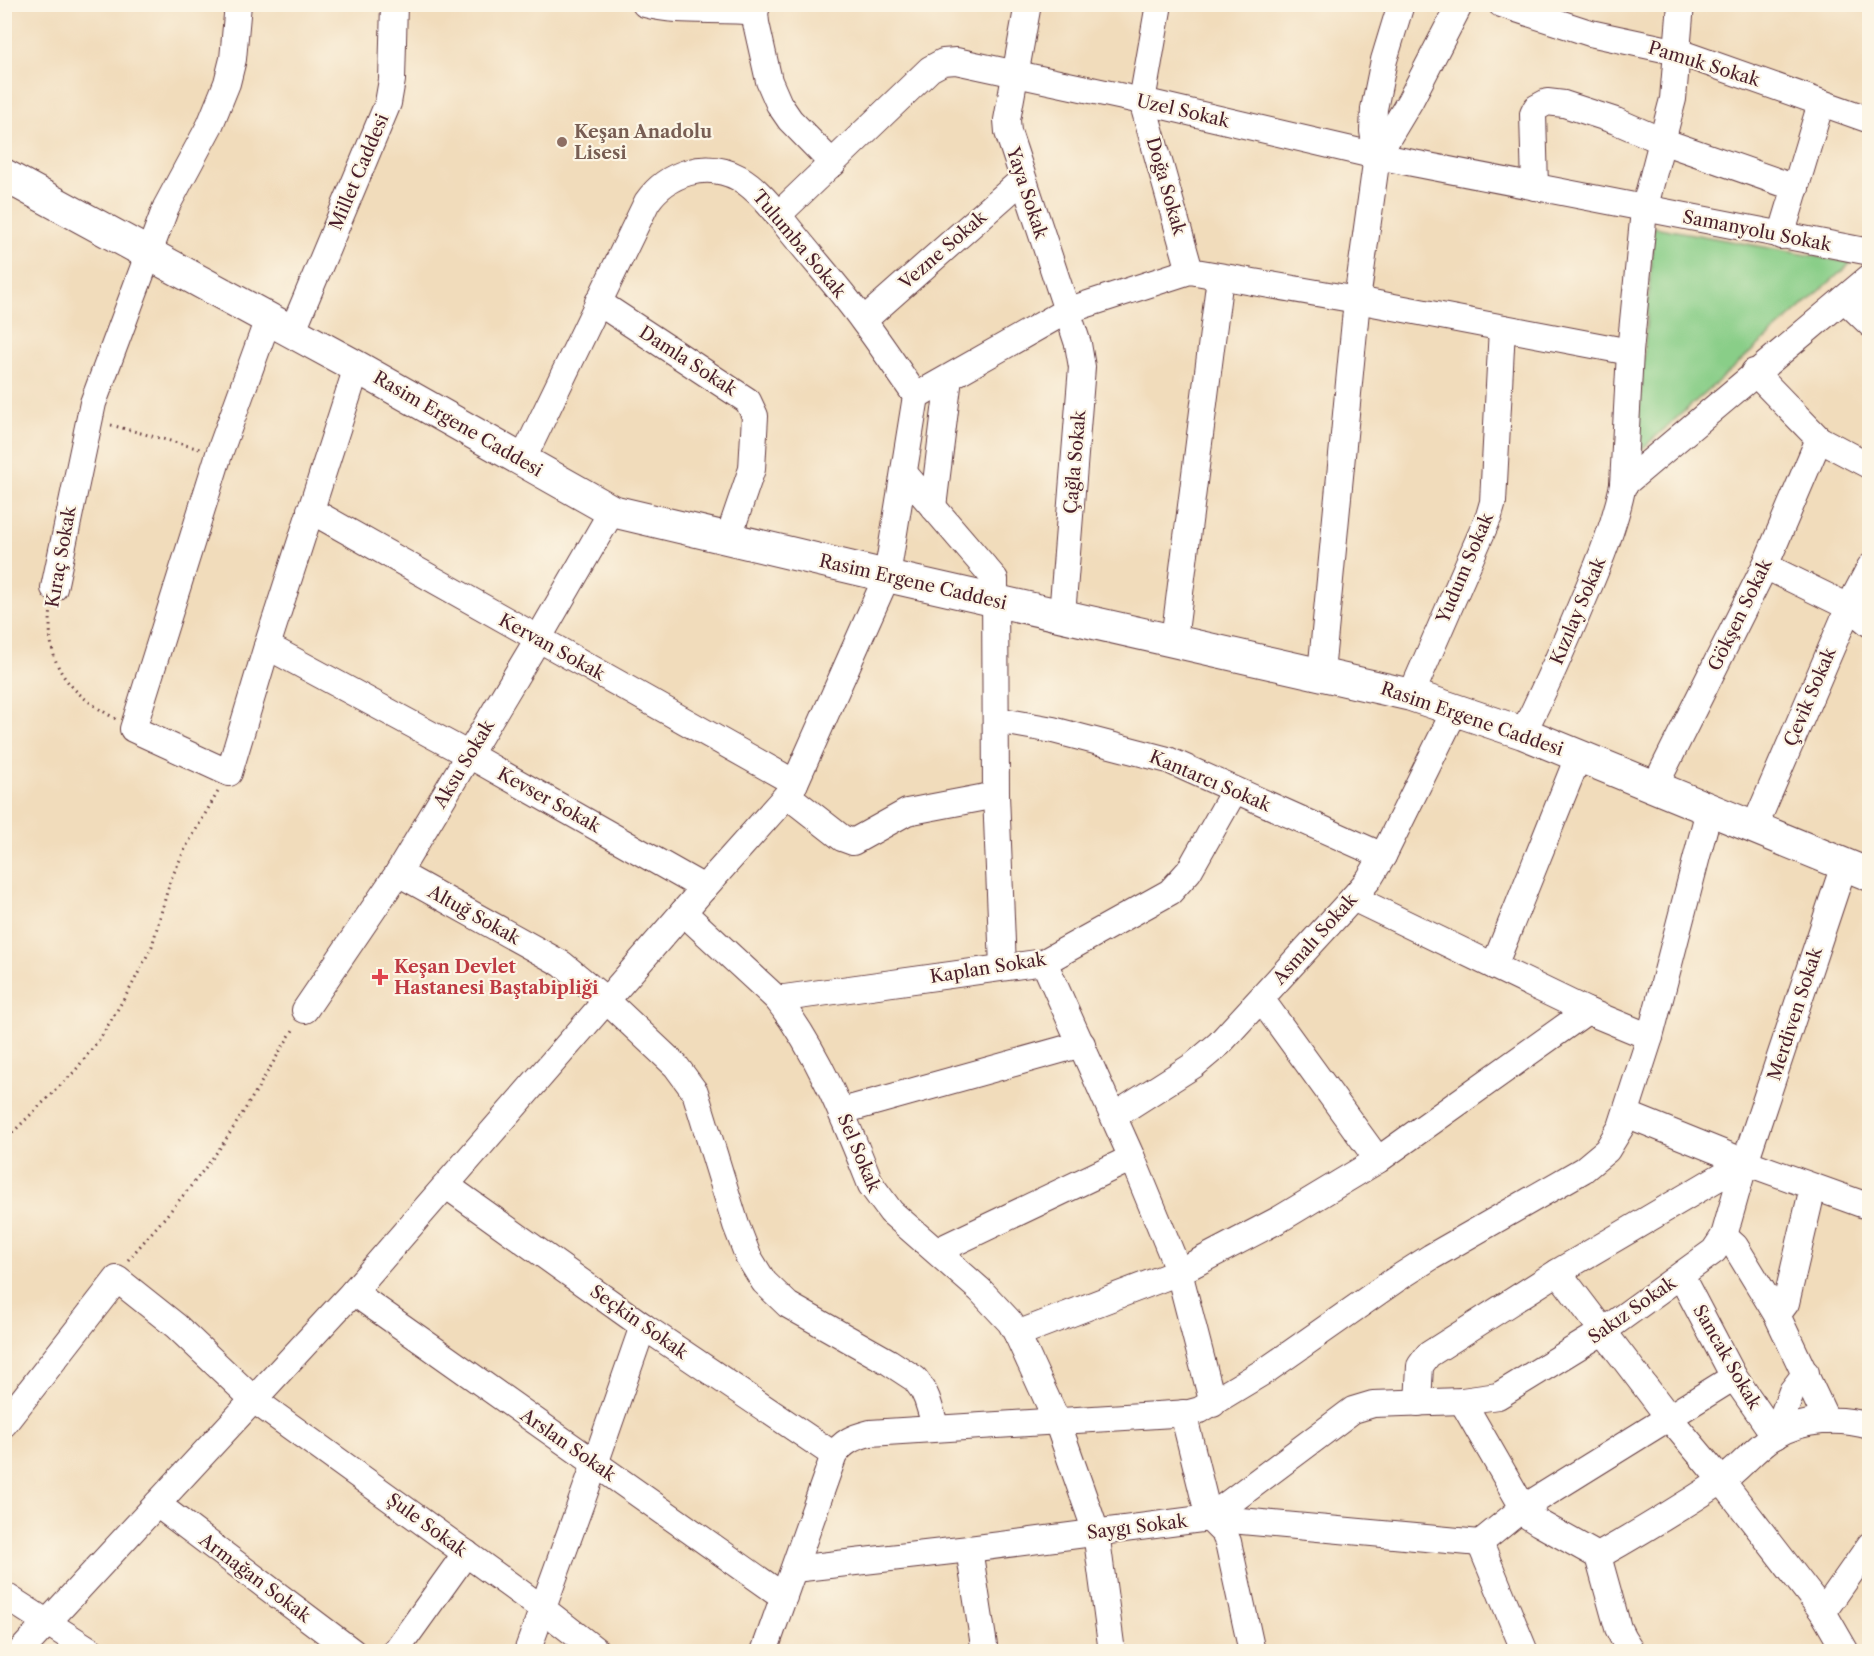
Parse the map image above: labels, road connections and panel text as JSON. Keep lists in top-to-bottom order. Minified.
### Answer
{"streets":{"main road":["Rasim Ergene Caddesi"],"street":["Pamuk Sokak","Uzel Sokak","Millet Caddesi","Doğa Sokak","Yaya Sokak","Samanyolu Sokak","Tulumba Sokak","Vezne Sokak","Damla Sokak","Çağla Sokak","Kıraç Sokak","Yudum Sokak","Kızılay Sokak","Gökşen Sokak","Kervan Sokak","Çevik Sokak","Aksu Sokak","Kantarcı Sokak","Kevser Sokak","Altuğ Sokak","Asmalı Sokak","Kaplan Sokak","Merdiven Sokak","Sel Sokak","Sakız Sokak","Seçkin Sokak","Sancak Sokak","Arslan Sokak","Şule Sokak","Saygı Sokak","Armağan Sokak"]},"crossings":[["Pamuk Sokak","Kızılay Sokak"],["Uzel Sokak","Doğa Sokak"],["Uzel Sokak","Yaya Sokak"],["Uzel Sokak","Samanyolu Sokak"],["Uzel Sokak","Tulumba Sokak"],["Uzel Sokak","Kızılay Sokak"],["Millet Caddesi","Rasim Ergene Caddesi"],["Millet Caddesi","Kıraç Sokak"],["Yaya Sokak","Vezne Sokak"],["Yaya Sokak","Çağla Sokak"],["Samanyolu Sokak","Kızılay Sokak"],["Tulumba Sokak","Vezne Sokak"],["Tulumba Sokak","Damla Sokak"],["Tulumba Sokak","Rasim Ergene Caddesi"],["Damla Sokak","Rasim Ergene Caddesi"],["Rasim Ergene Caddesi","Çağla Sokak"],["Rasim Ergene Caddesi","Kıraç Sokak"],["Rasim Ergene Caddesi","Yudum Sokak"],["Rasim Ergene Caddesi","Kızılay Sokak"],["Rasim Ergene Caddesi","Gökşen Sokak"],["Rasim Ergene Caddesi","Çevik Sokak"],["Rasim Ergene Caddesi","Aksu Sokak"],["Rasim Ergene Caddesi","Asmalı Sokak"],["Rasim Ergene Caddesi","Merdiven Sokak"],["Kervan Sokak","Aksu Sokak"],["Aksu Sokak","Kevser Sokak"],["Aksu Sokak","Altuğ Sokak"],["Kantarcı Sokak","Asmalı Sokak"],["Kantarcı Sokak","Kaplan Sokak"],["Kaplan Sokak","Sel Sokak"],["Merdiven Sokak","Sakız Sokak"],["Sel Sokak","Saygı Sokak"],["Sakız Sokak","Sancak Sokak"],["Sakız Sokak","Saygı Sokak"]],"places":{"other":["Keşan Anadolu Lisesi"],"health":["Keşan Devlet Hastanesi Baştabipliği"]}}
